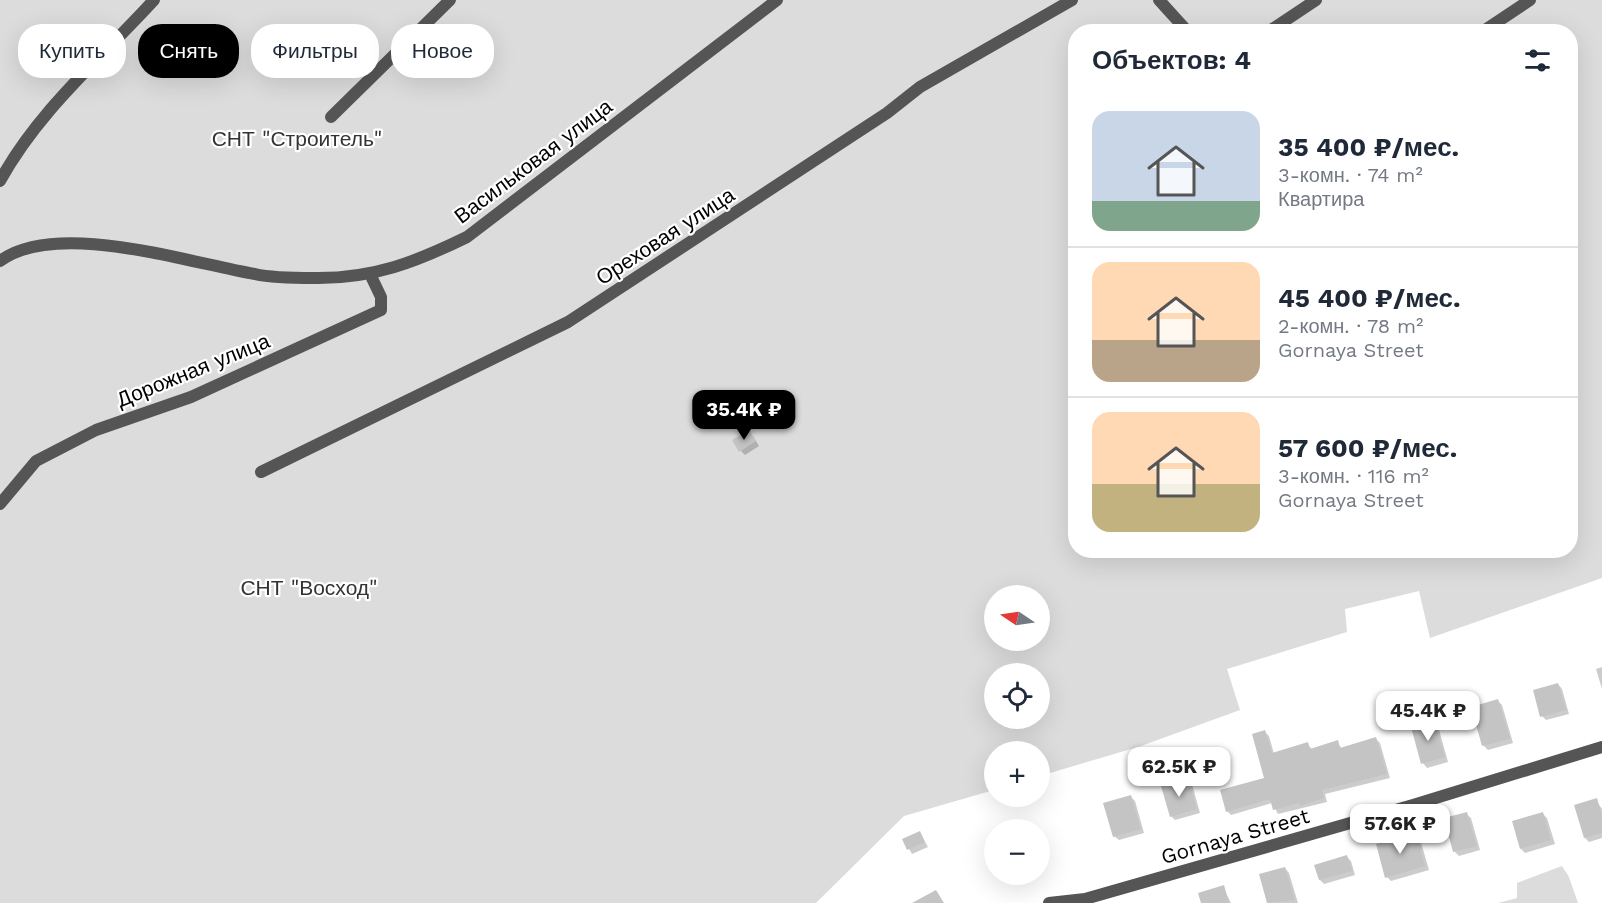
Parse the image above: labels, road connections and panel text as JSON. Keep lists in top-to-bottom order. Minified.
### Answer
{"streets":{"street":["Васильковая улица","Ореховая улица","Дорожная улица","Gornaya Street"]},"crossings":[["Васильковая улица","Дорожная улица"]],"parks":["СНТ \"Строитель\"","СНТ \"Восход\""],"north":"left","page":{"chip":["Купить","Снять","Фильтры","Новое"],"heading":"Объектов: 4","list":[{"name":"35 400 ₽/мес.","note":"3-комн. · 74 m² · Квартира"},{"name":"45 400 ₽/мес.","note":"2-комн. · 78 m² · Gornaya Street"},{"name":"57 600 ₽/мес.","note":"3-комн. · 116 m² · Gornaya Street"}],"price":["35.4K ₽","45.4K ₽","62.5K ₽","57.6K ₽"],"map_buttons":["+","−"]}}
